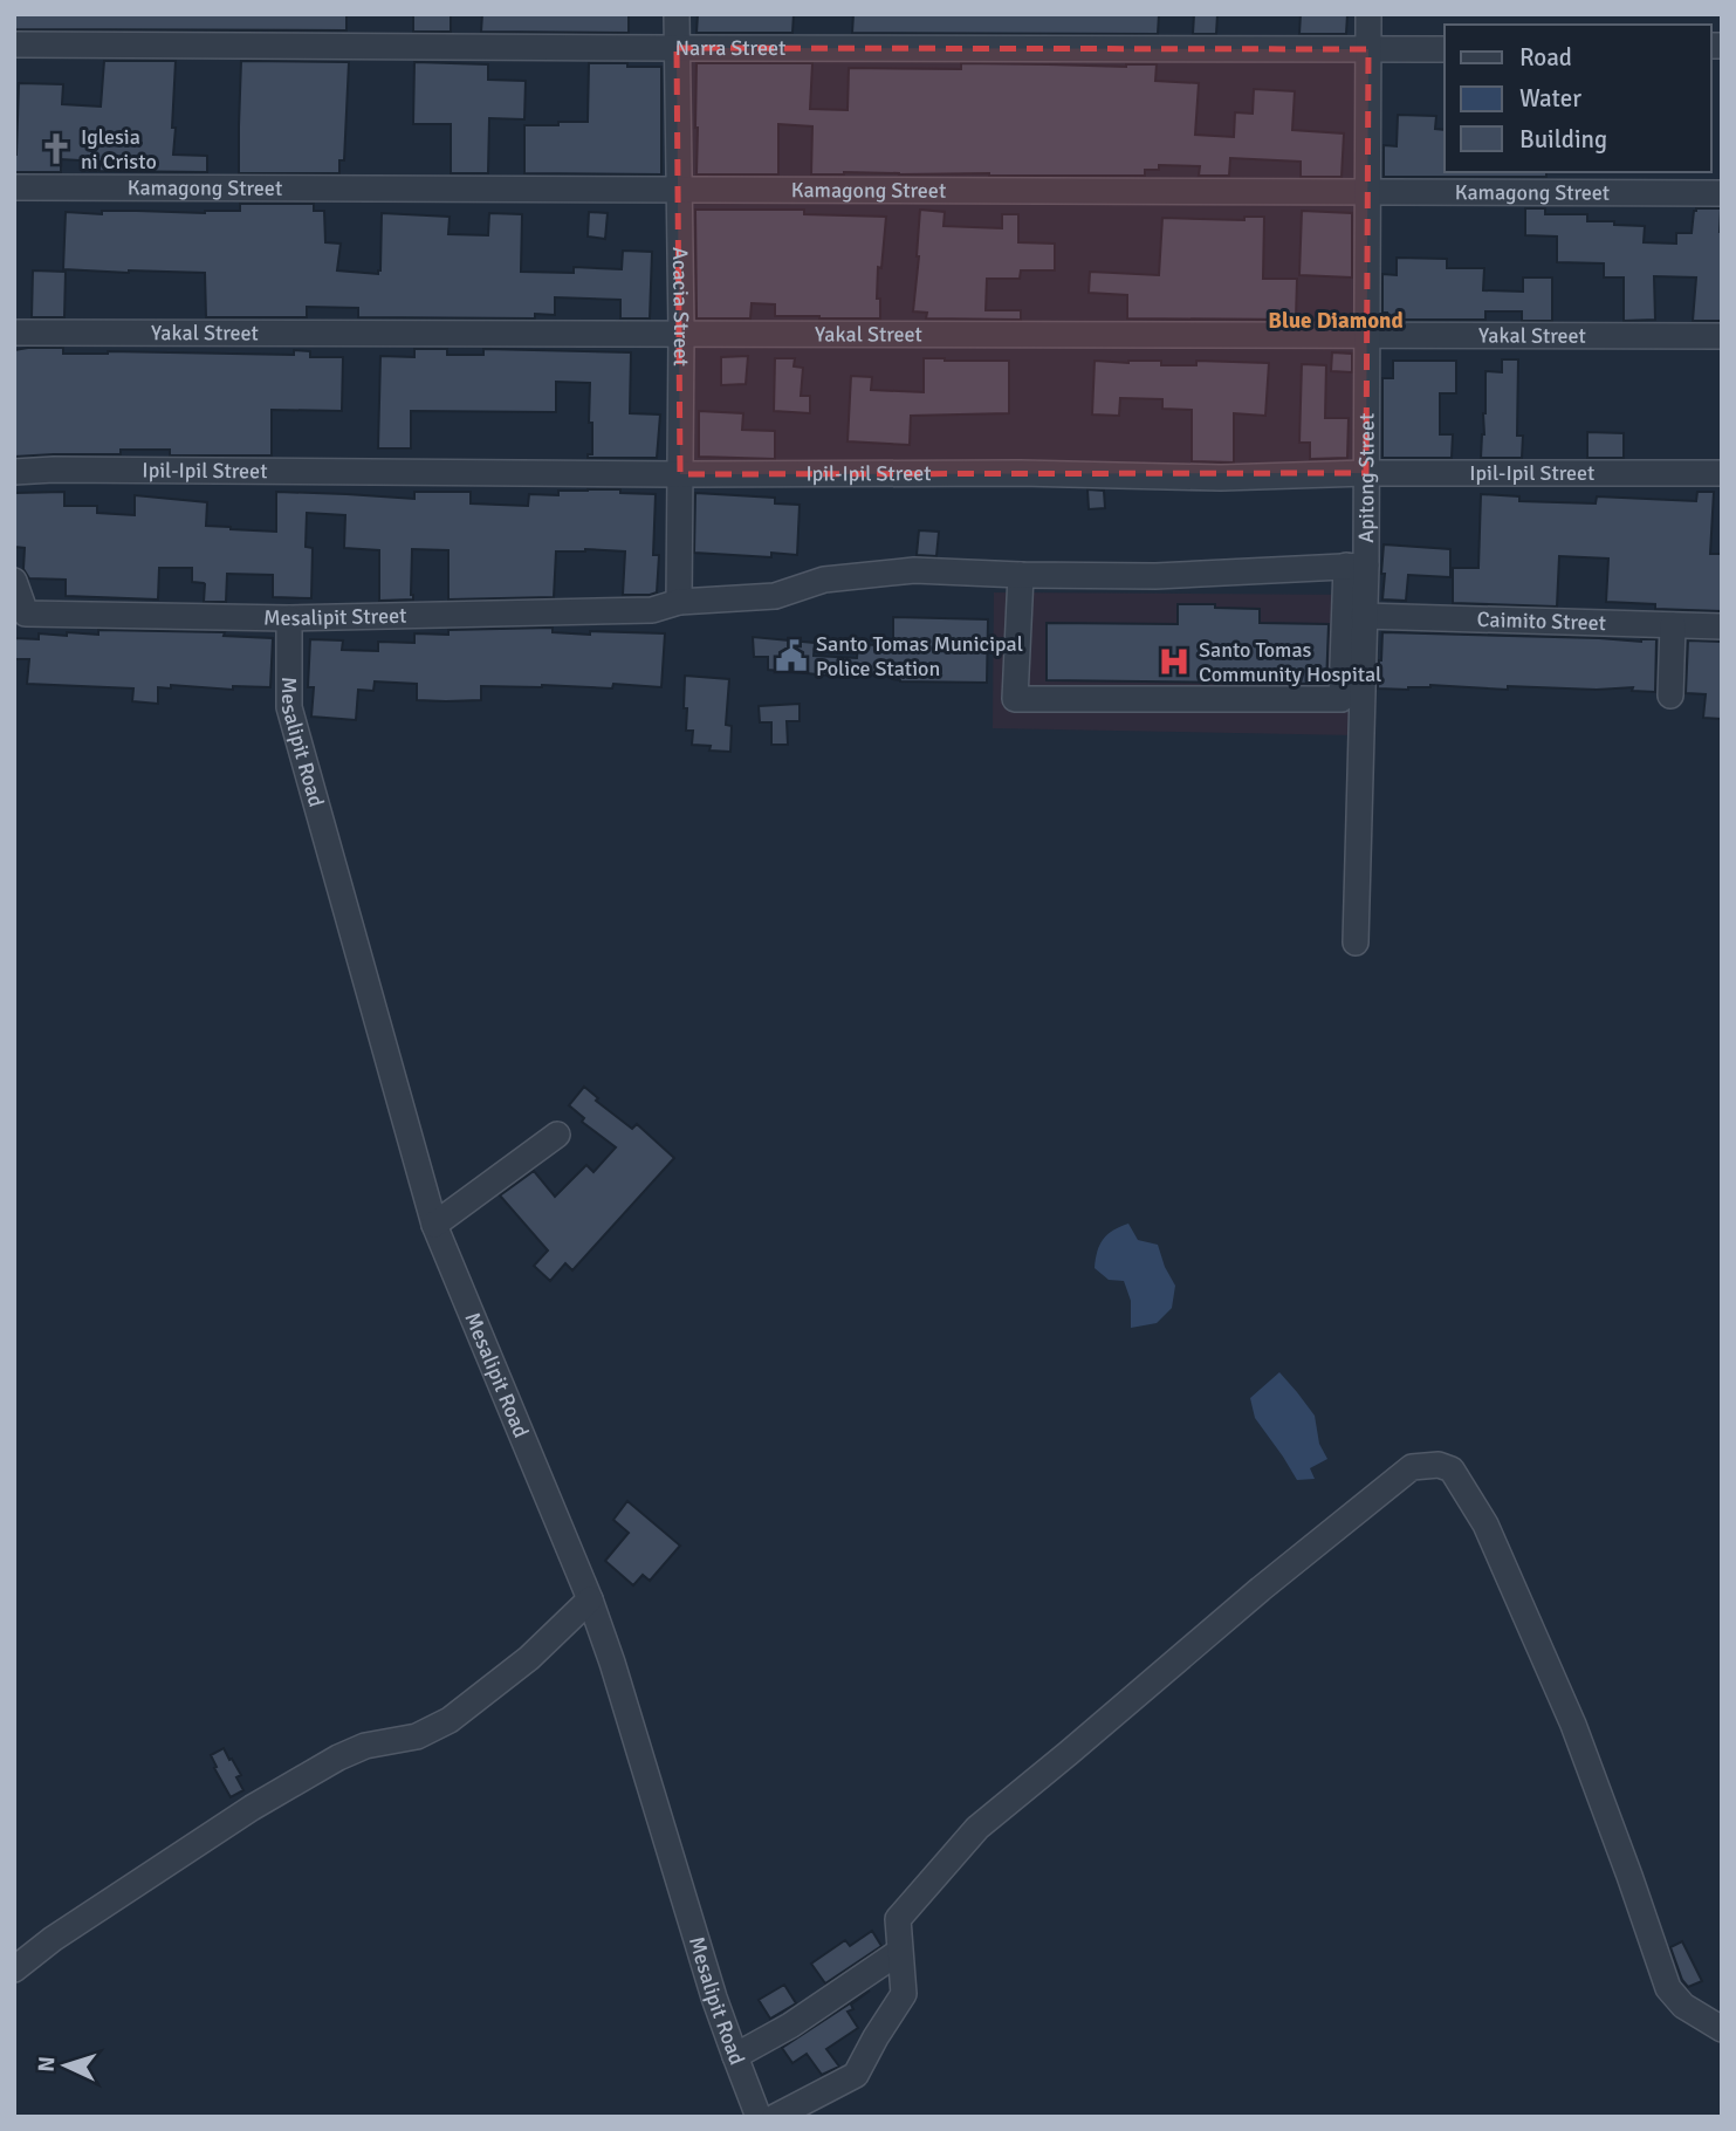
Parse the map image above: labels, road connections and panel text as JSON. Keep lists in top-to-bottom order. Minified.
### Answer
{"streets":{"street":["Narra Street","Kamagong Street","Acacia Street","Yakal Street","Ipil-Ipil Street","Apitong Street","Mesalipit Street","Caimito Street","Mesalipit Road"]},"crossings":[["Narra Street","Acacia Street"],["Narra Street","Apitong Street"],["Kamagong Street","Acacia Street"],["Kamagong Street","Apitong Street"],["Acacia Street","Yakal Street"],["Acacia Street","Ipil-Ipil Street"],["Acacia Street","Mesalipit Street"],["Yakal Street","Apitong Street"],["Ipil-Ipil Street","Apitong Street"],["Apitong Street","Mesalipit Street"],["Apitong Street","Caimito Street"],["Mesalipit Street","Mesalipit Road"]],"districts":["Blue Diamond"],"places":{"church":["Iglesia ni Cristo"],"public building":["Santo Tomas Municipal Police Station"],"hospital":["Santo Tomas Community Hospital"]},"legend":["Road","Water","Building"],"north":"left"}
